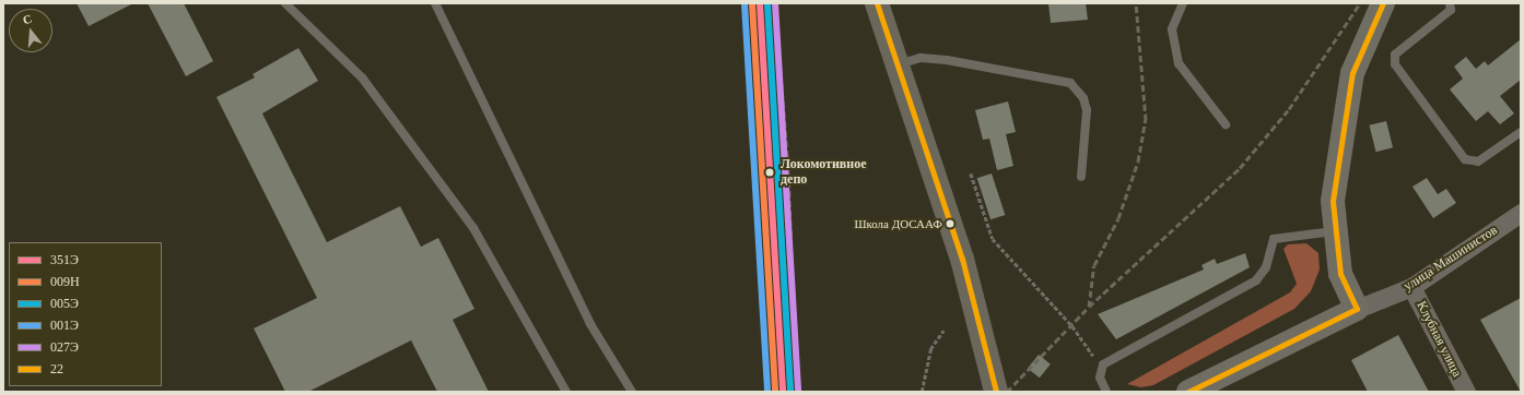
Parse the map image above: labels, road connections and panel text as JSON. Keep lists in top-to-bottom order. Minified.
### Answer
{"streets":{"street":["улица Машинистов","Клубная улица"]},"crossings":[["улица Машинистов","Клубная улица"]],"places":["Локомотивное депо","Школа ДОСААФ"],"lines":["transit line 351Э","transit line 009Н","transit line 005Э","transit line 027Э","transit line 22","transit line 001Э"],"legend":["351Э","009Н","005Э","001Э","027Э","22"],"north":"top"}
